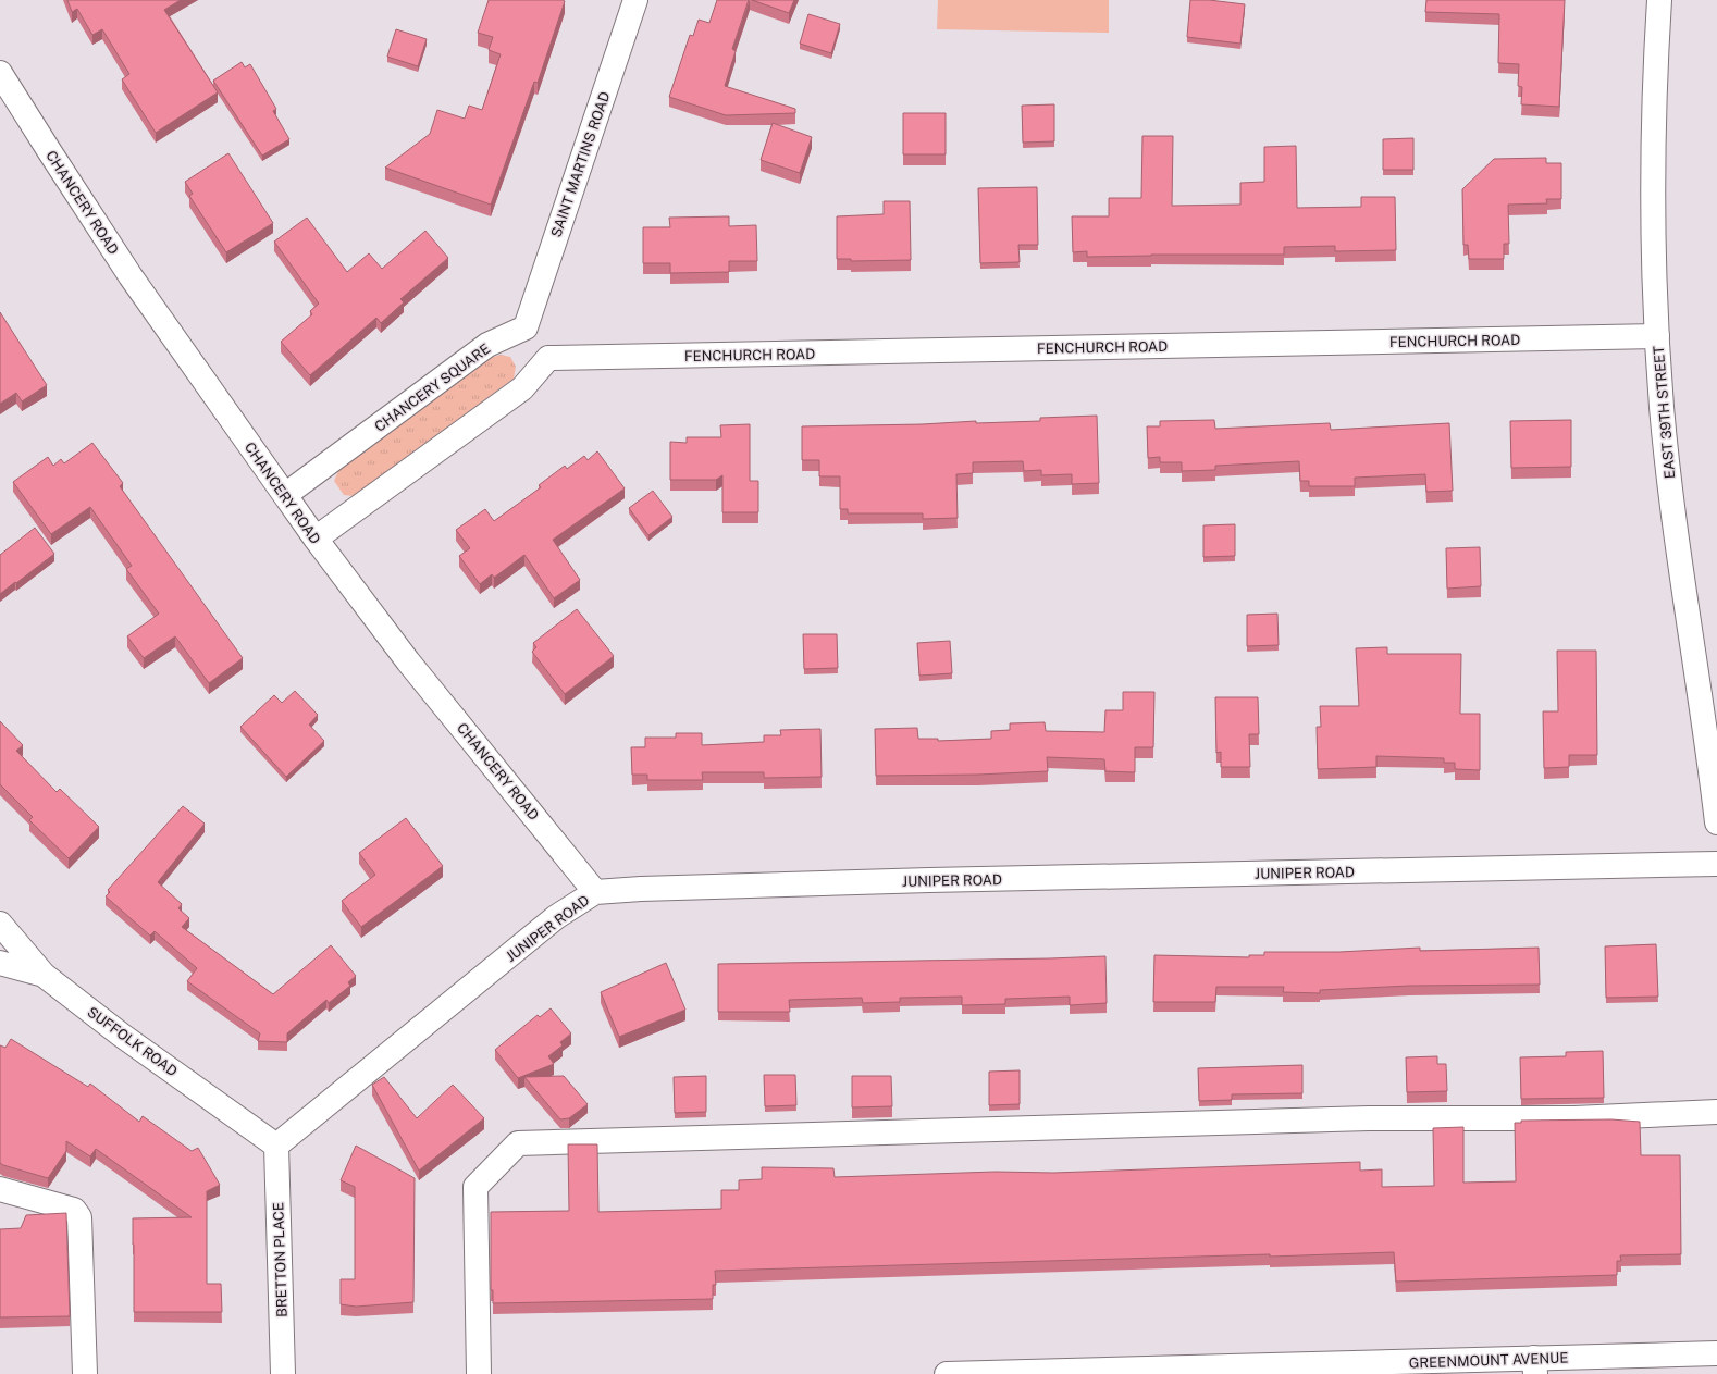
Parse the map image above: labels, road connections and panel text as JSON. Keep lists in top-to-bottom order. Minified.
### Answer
{"streets":{"street":["SAINT MARTINS ROAD","CHANCERY ROAD","FENCHURCH ROAD","CHANCERY SQUARE","EAST 39TH STREET","JUNIPER ROAD","SUFFOLK ROAD","BRETTON PLACE","GREENMOUNT AVENUE"]},"crossings":[["SAINT MARTINS ROAD","CHANCERY SQUARE"],["CHANCERY ROAD","CHANCERY SQUARE"],["CHANCERY ROAD","JUNIPER ROAD"],["FENCHURCH ROAD","EAST 39TH STREET"],["JUNIPER ROAD","SUFFOLK ROAD"],["JUNIPER ROAD","BRETTON PLACE"],["SUFFOLK ROAD","BRETTON PLACE"]]}
